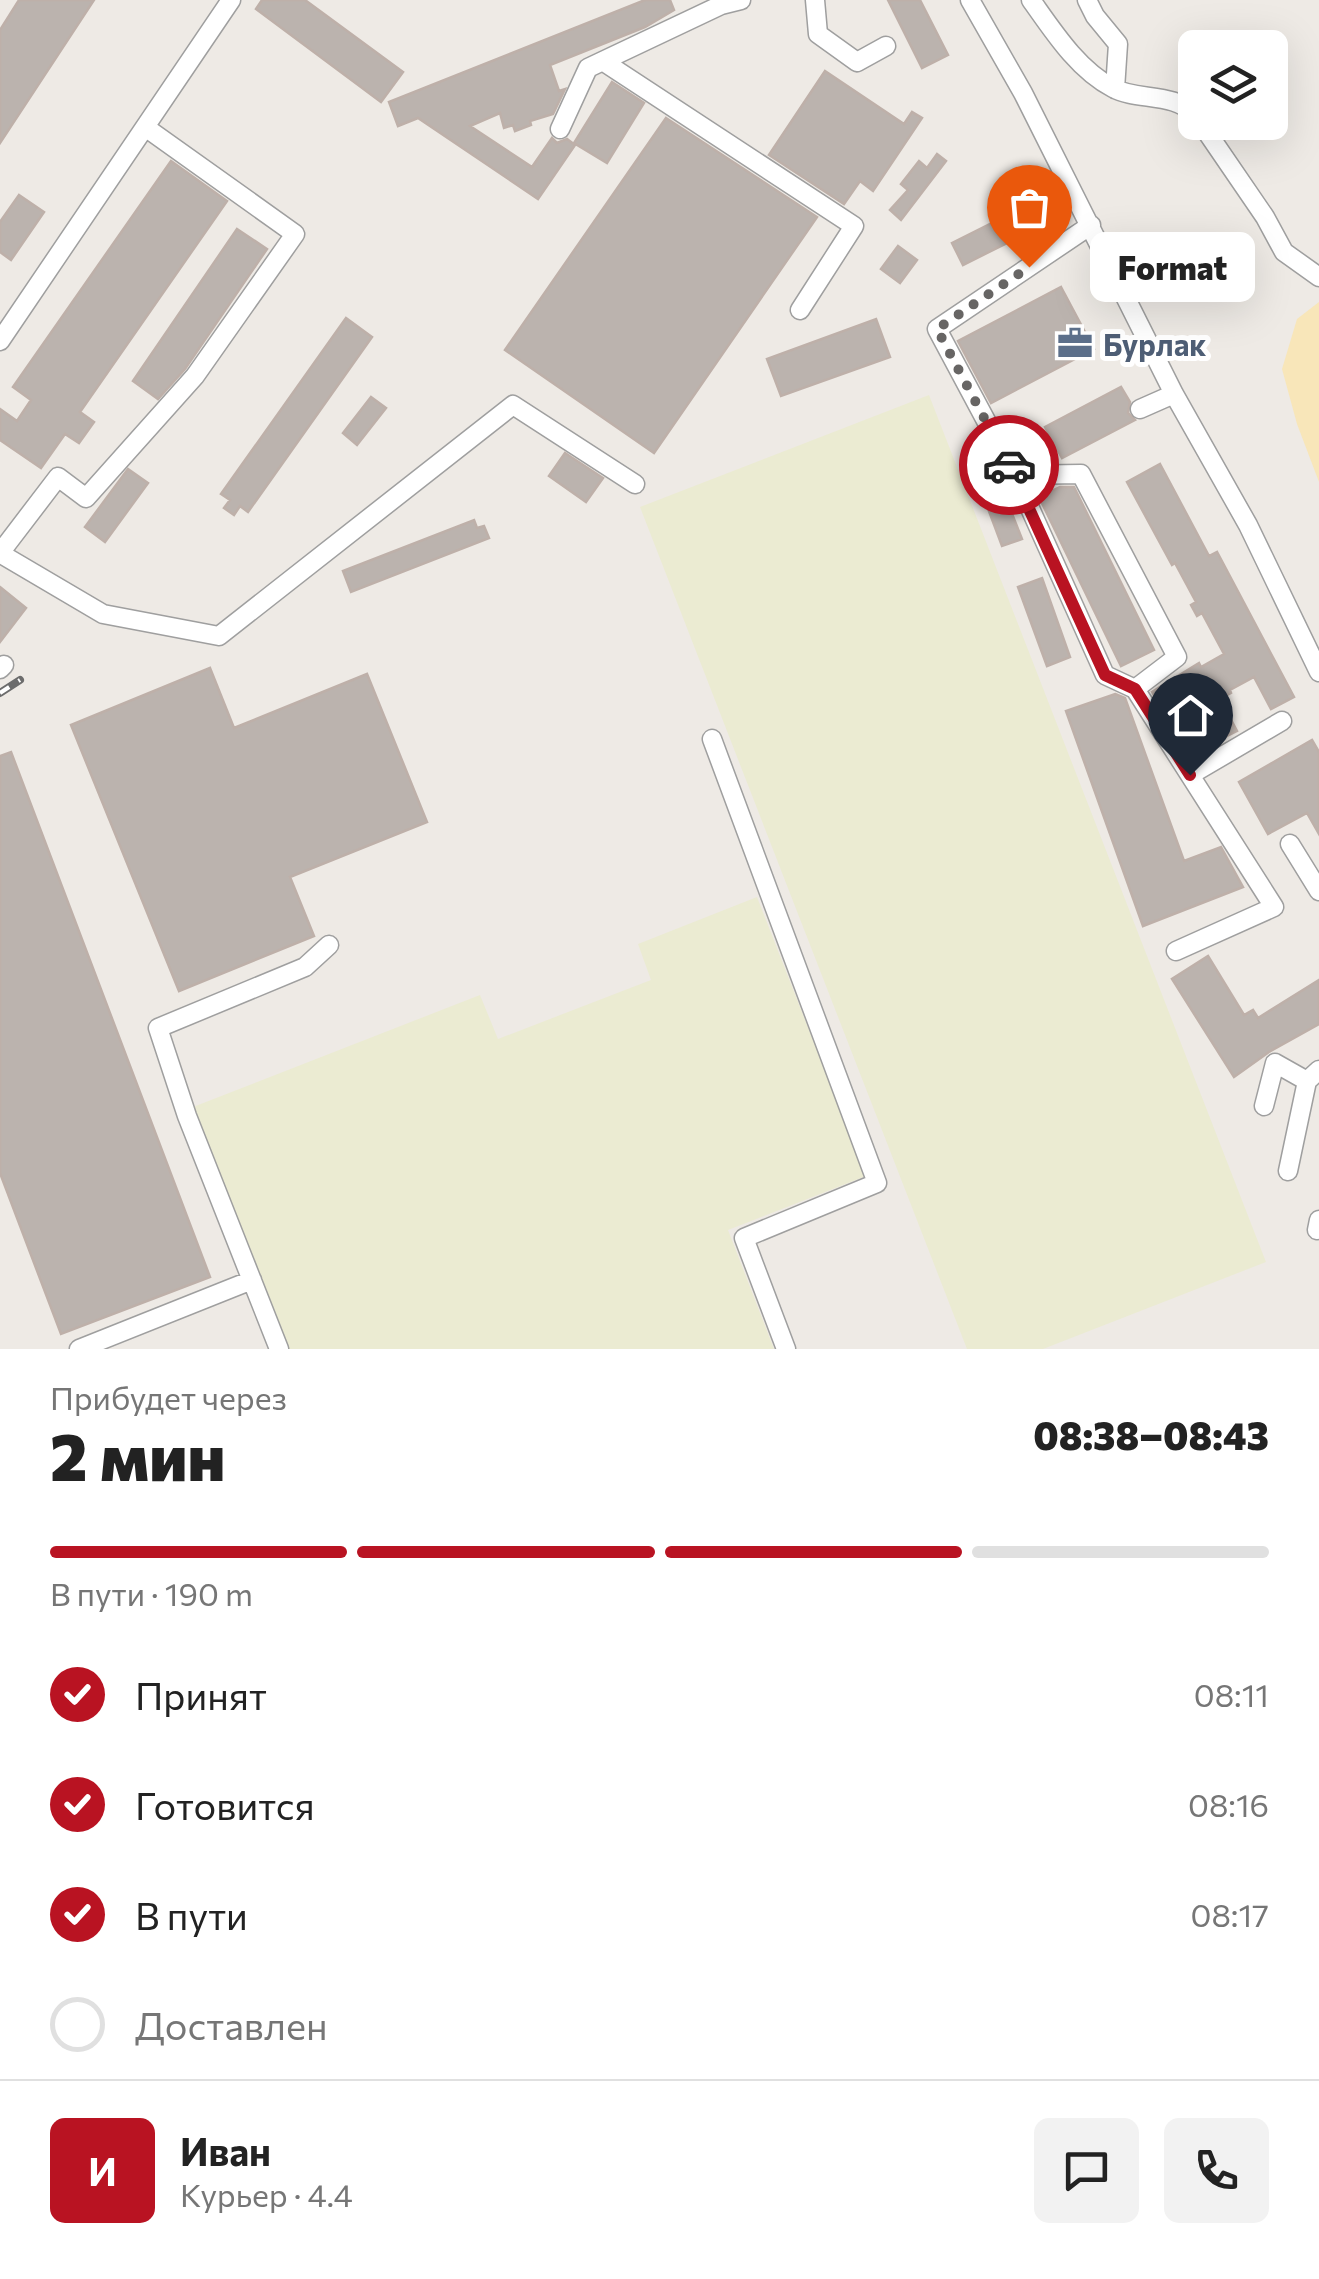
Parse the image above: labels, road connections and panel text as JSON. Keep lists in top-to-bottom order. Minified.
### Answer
{"places":{"other":["Format"],"office":["Бурлак"]},"page":{"bubble":"Format","heading":["2 мин","Прибудет через","08:38–08:43"],"panel":["Иван","Курьер · 4.4"],"bar":"В пути · 190 m","list":[["Принят","08:11"],["Готовится","08:16"],["В пути","08:17"],"Доставлен"],"round":"И"}}
